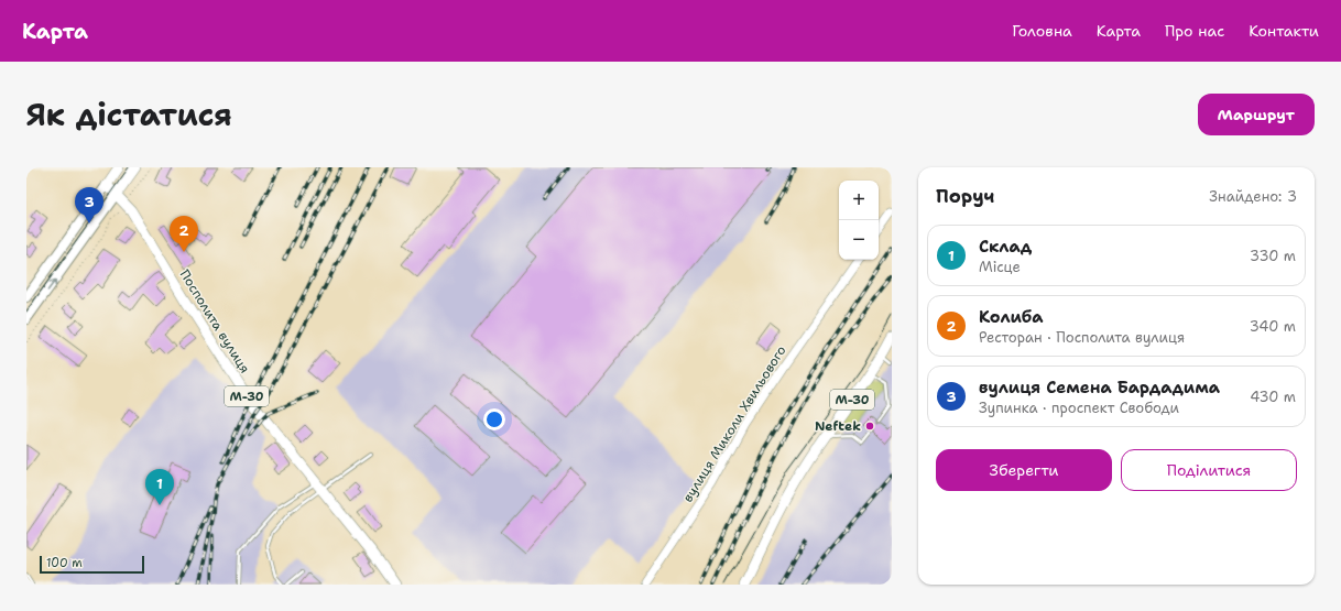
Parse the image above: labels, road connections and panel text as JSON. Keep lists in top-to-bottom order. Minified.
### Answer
{"streets":{"highway":["Посполита вулиця","М-30"],"street":["вулиця Миколи Хвильового"]},"crossings":[["Посполита вулиця","М-30"]],"places":["Neftek"],"scale_bar":"100 m","page":{"header":"Карта","nav":["Головна","Карта","Про нас","Контакти"],"title":"Як дістатися","buttons":["Маршрут",["Зберегти","Поділитися"]],"heading":["Поруч","Знайдено: 3"],"map_buttons":["+","−"],"pins":["3","2","1"],"list":[{"mark":"1","name":"Склад","note":"Місце","value":"330 m"},{"mark":"2","name":"Колиба","note":"Ресторан · Посполита вулиця","value":"340 m"},{"mark":"3","name":"вулиця Семена Бардадима","note":"Зупинка · проспект Свободи","value":"430 m"}],"scale":"100 m"}}
